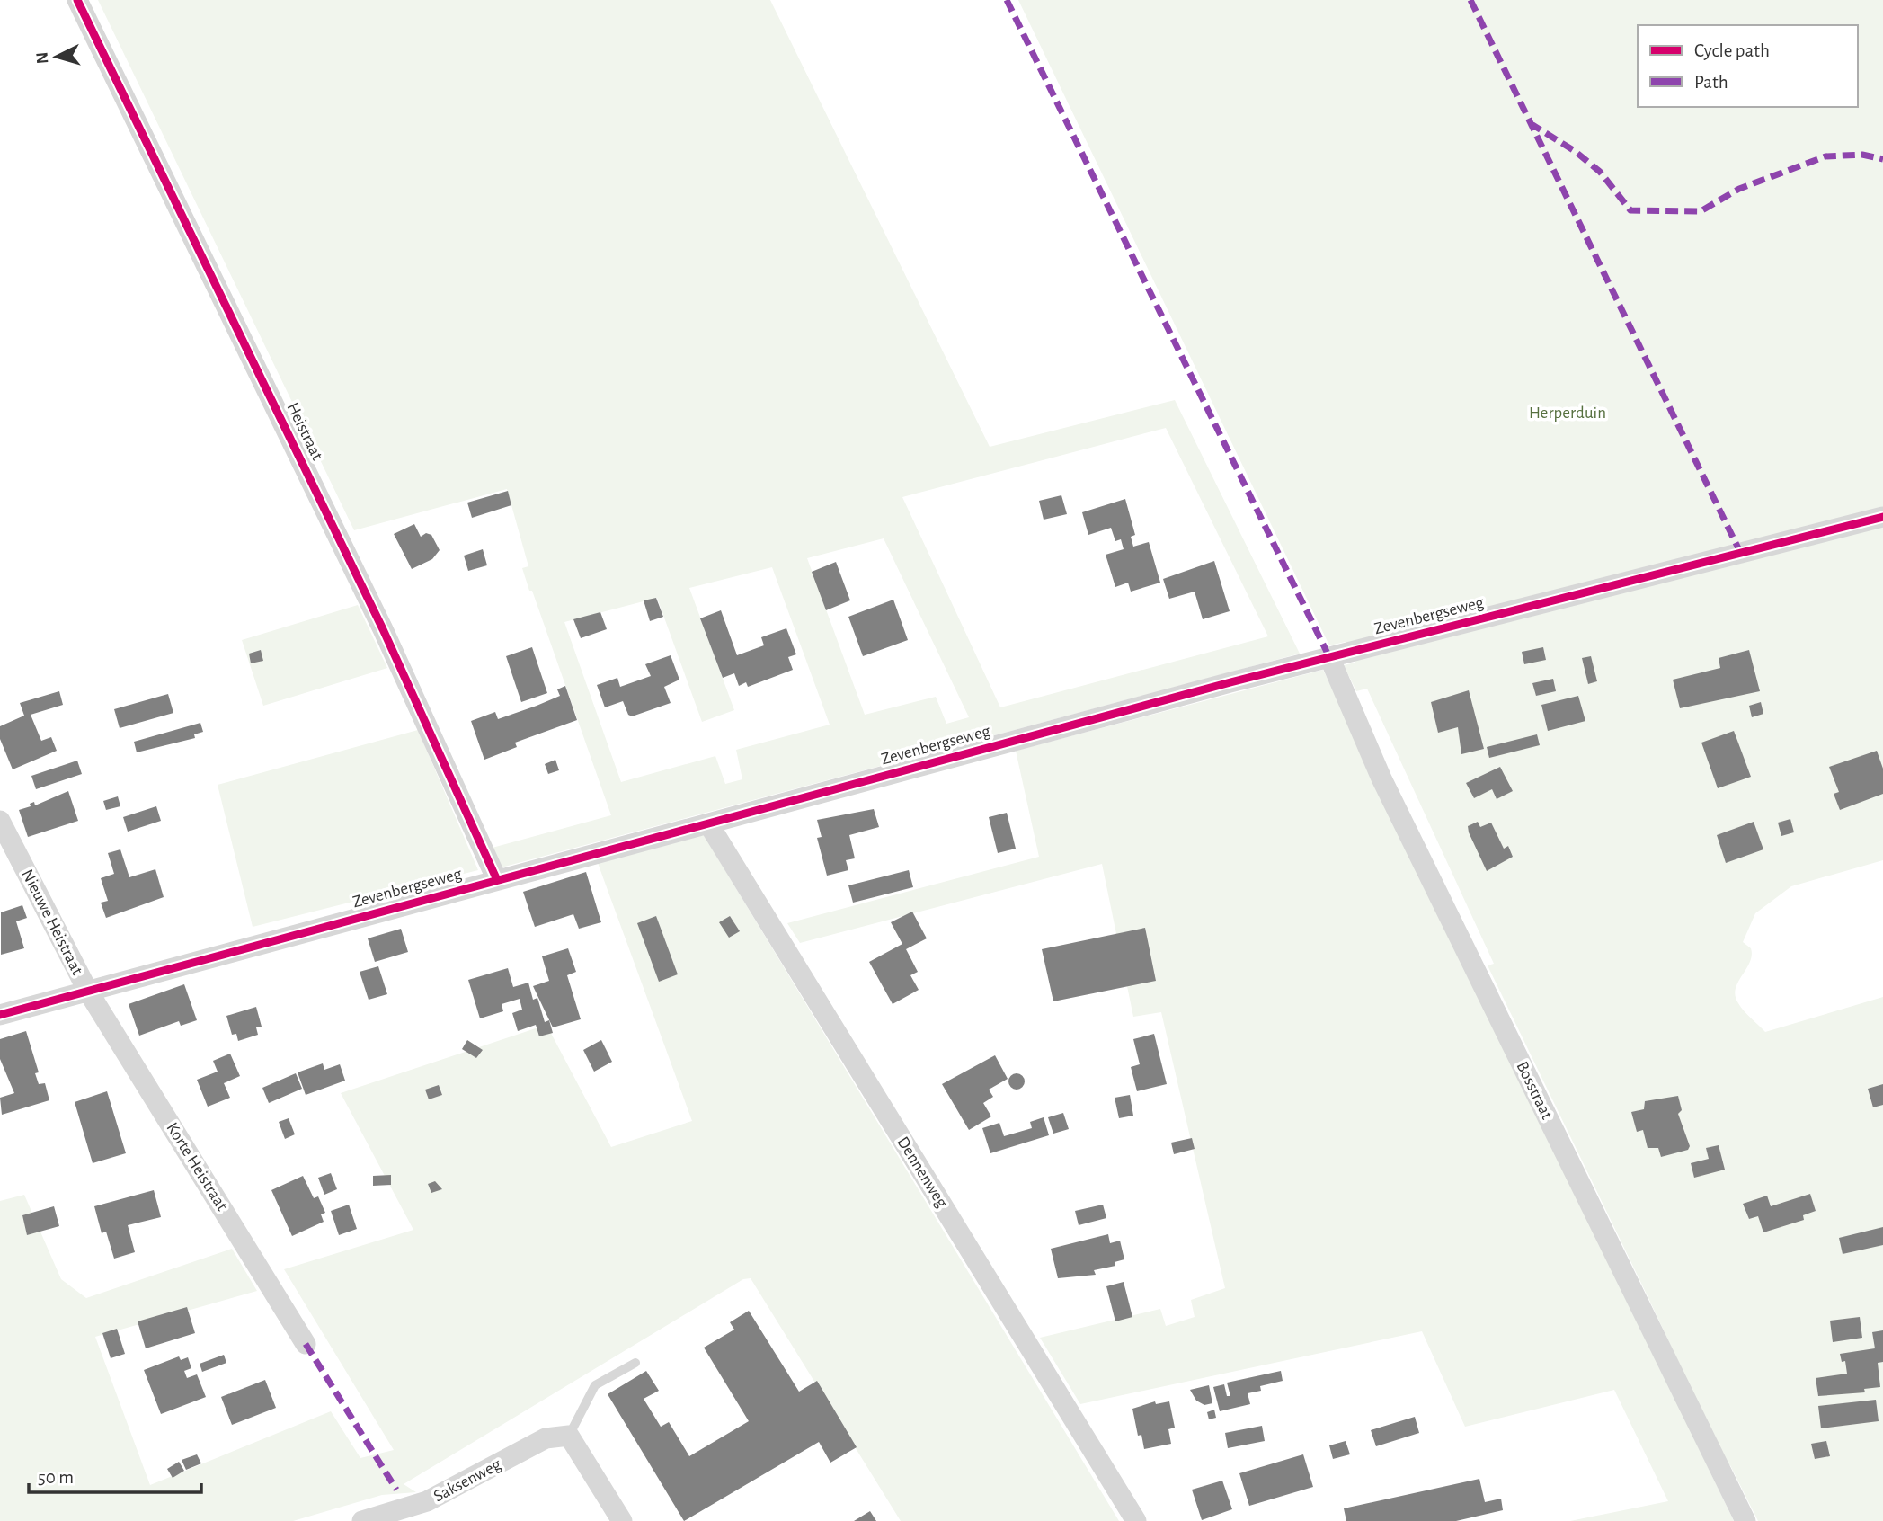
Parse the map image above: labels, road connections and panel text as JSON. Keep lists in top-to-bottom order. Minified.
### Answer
{"streets":{"street":["Heistraat","Zevenbergseweg","Nieuwe Heistraat","Bosstraat","Korte Heistraat","Dennenweg","Saksenweg"]},"crossings":[["Heistraat","Zevenbergseweg"],["Zevenbergseweg","Nieuwe Heistraat"],["Zevenbergseweg","Bosstraat"],["Zevenbergseweg","Korte Heistraat"],["Zevenbergseweg","Dennenweg"],["Nieuwe Heistraat","Korte Heistraat"]],"parks":["Herperduin"],"legend":["Cycle path","Path"],"scale_bar":"50 m","north":"left"}
